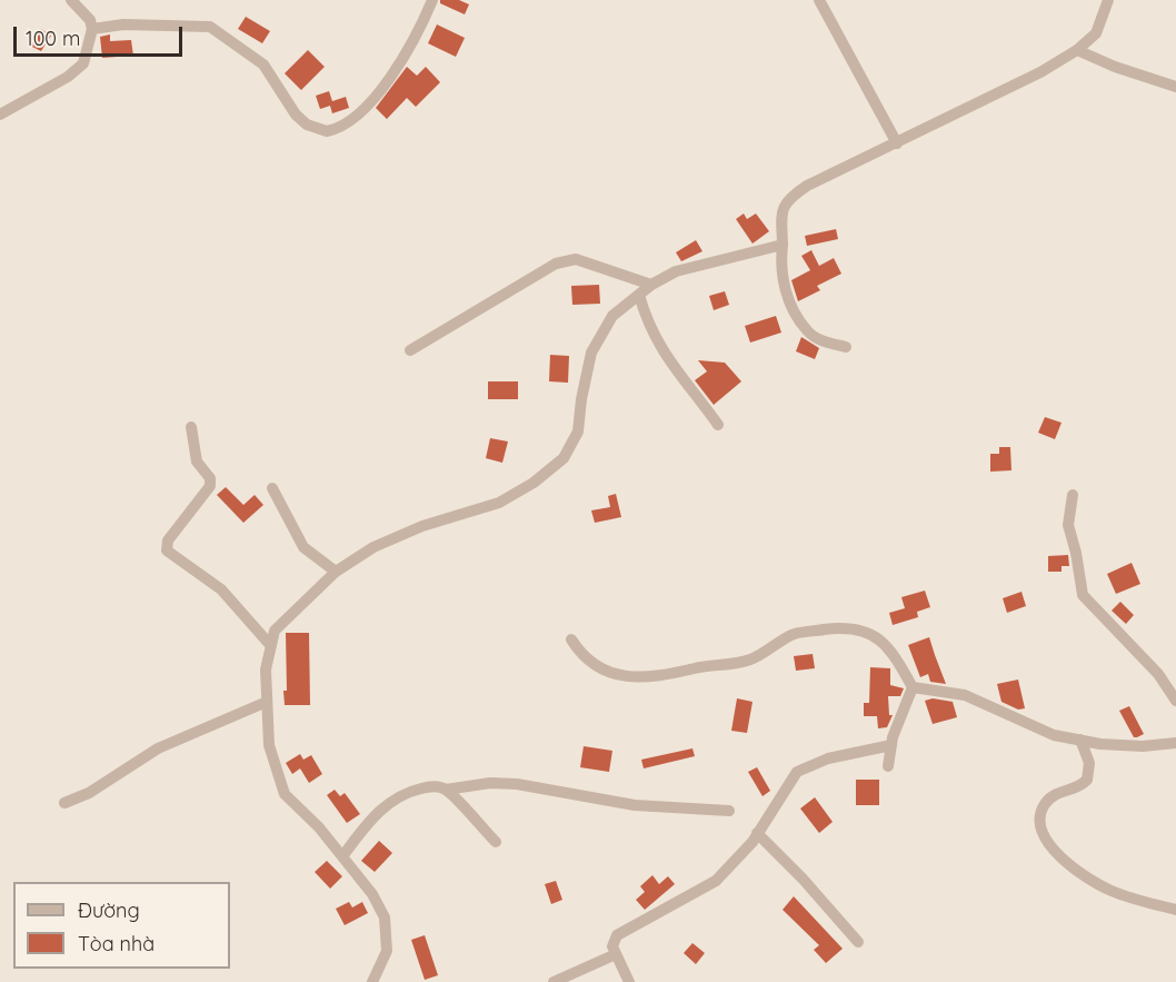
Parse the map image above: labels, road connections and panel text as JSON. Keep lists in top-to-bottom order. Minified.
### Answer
{"legend":["Đường","Tòa nhà"],"scale_bar":"100 m"}
